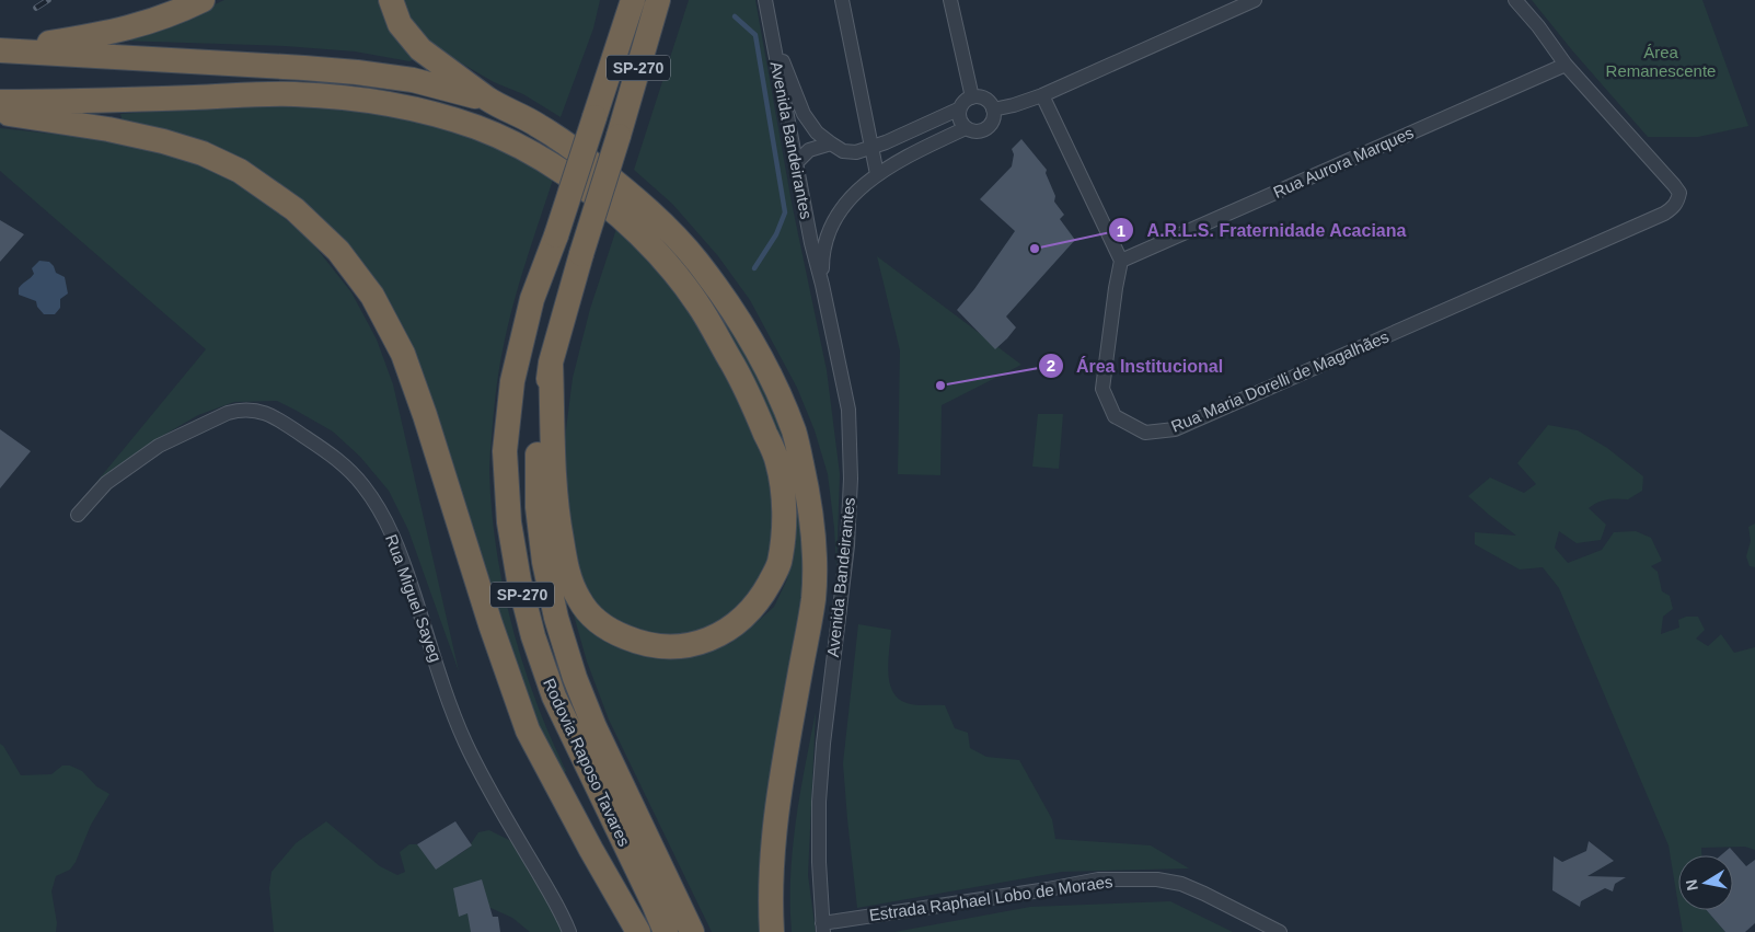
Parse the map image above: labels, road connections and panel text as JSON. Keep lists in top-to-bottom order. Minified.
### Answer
{"streets":{"highway":["SP-270","Rodovia Raposo Tavares"],"street":["Avenida Bandeirantes","Rua Aurora Marques","Rua Maria Dorelli de Magalhães","Rua Miguel Sayeg","Estrada Raphael Lobo de Moraes"]},"crossings":[["SP-270","Rodovia Raposo Tavares"],["Avenida Bandeirantes","Estrada Raphael Lobo de Moraes"],["Rua Aurora Marques","Rua Maria Dorelli de Magalhães"]],"parks":["Área Remanescente"],"places":["A.R.L.S. Fraternidade Acaciana","Área Institucional"],"north":"left"}
